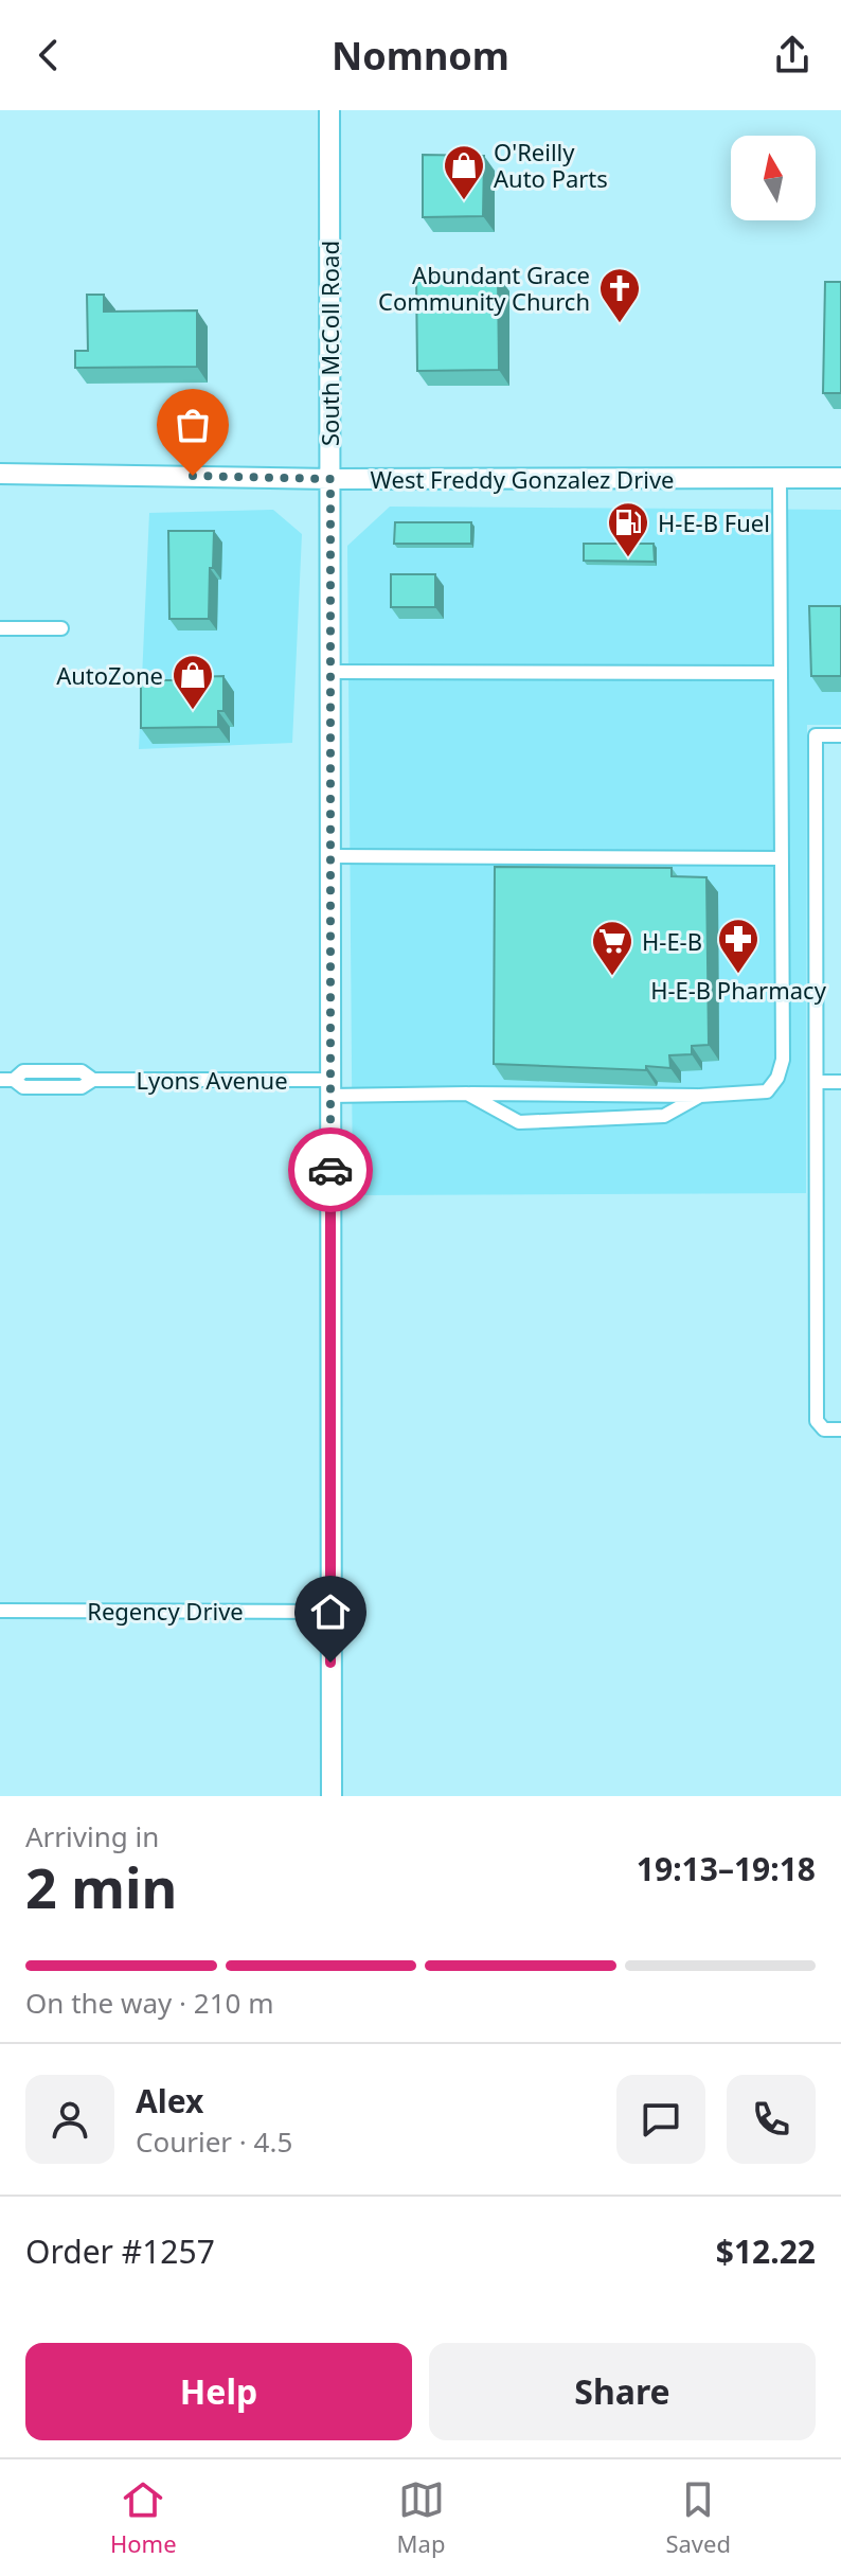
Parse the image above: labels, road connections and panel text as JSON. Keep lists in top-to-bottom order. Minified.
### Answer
{"streets":{"main road":["South McColl Road","West Freddy Gonzalez Drive"],"street":["Lyons Avenue","Regency Drive"]},"crossings":[["South McColl Road","West Freddy Gonzalez Drive"],["South McColl Road","Lyons Avenue"],["South McColl Road","Regency Drive"],["West Freddy Gonzalez Drive","Lyons Avenue"]],"places":{"shop":["O'Reilly Auto Parts","AutoZone"],"church":["Abundant Grace Community Church"],"fuel station":["H-E-B Fuel"],"pharmacy":["H-E-B Pharmacy"],"supermarket":["H-E-B"]},"north":"top","page":{"header":"Nomnom","heading":["2 min","Arriving in","19:13–19:18"],"panel":["Alex","Courier · 4.5","Order #1257","$12.22"],"bar":"On the way · 210 m","buttons":["Help","Share"],"tabs":["Home","Map","Saved"]}}
